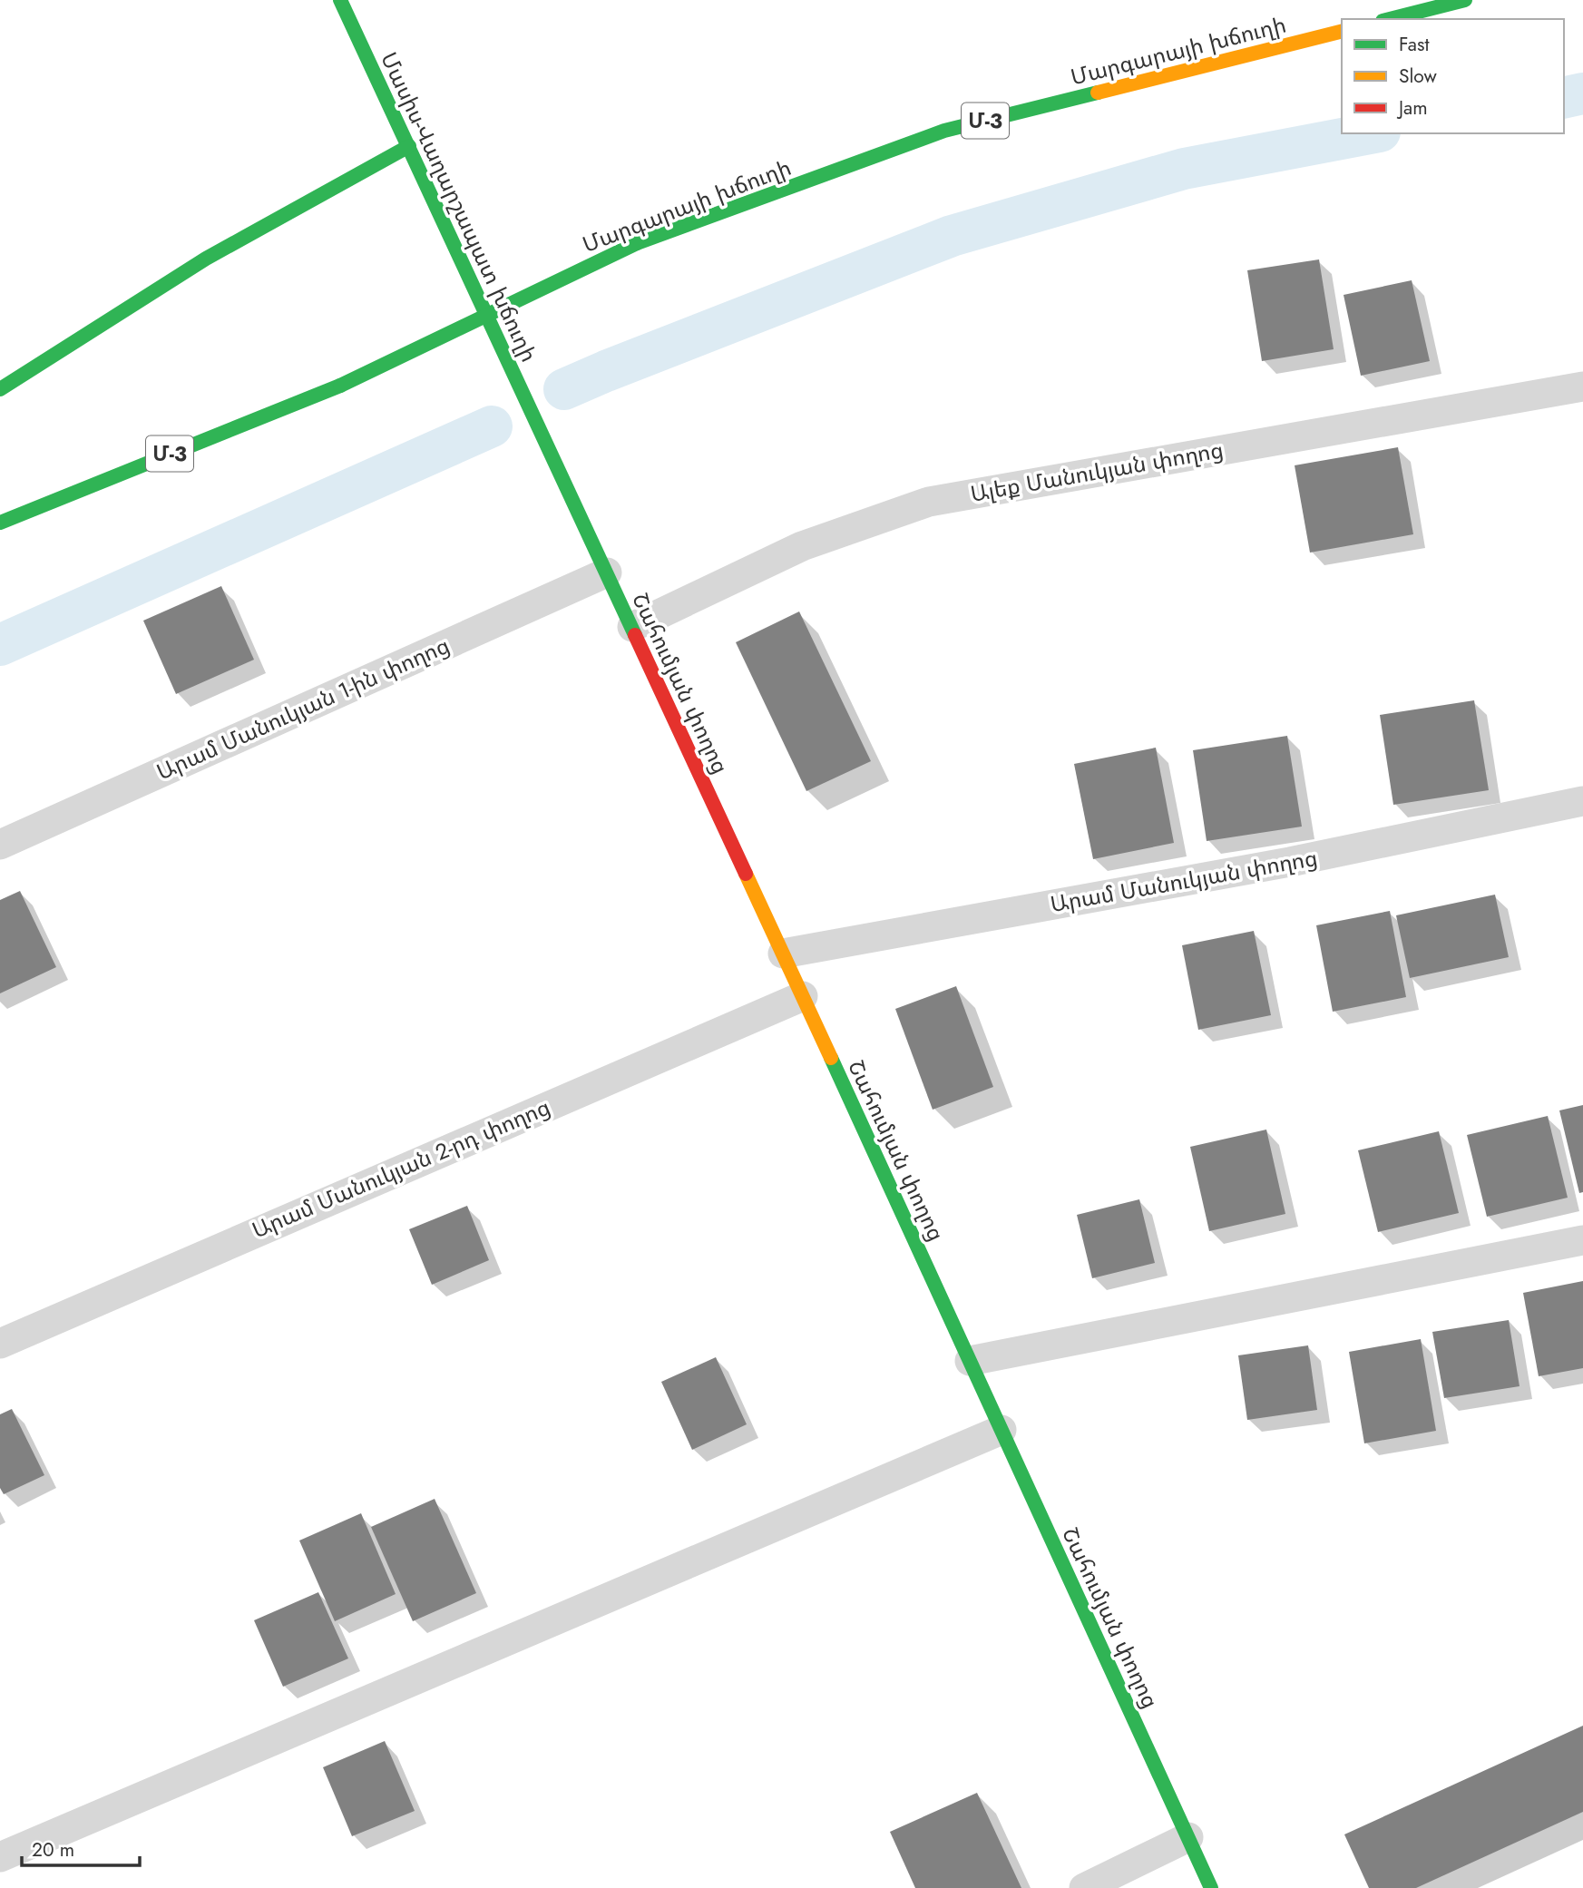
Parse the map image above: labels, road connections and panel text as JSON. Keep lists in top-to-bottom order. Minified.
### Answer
{"streets":{"main road":["Մարգարայի խճուղի","Մ-3","Մասիս-Վաղարշապատ խճուղի","Շահումյան փողոց"],"street":["Ալեք Մանուկյան փողոց","Արամ Մանուկյան 1-ին փողոց","Արամ Մանուկյան փողոց","Արամ Մանուկյան 2-րդ փողոց"]},"crossings":[["Մասիս-Վաղարշապատ խճուղի","Շահումյան փողոց"],["Ալեք Մանուկյան փողոց","Շահումյան փողոց"],["Շահումյան փողոց","Արամ Մանուկյան 1-ին փողոց"],["Շահումյան փողոց","Արամ Մանուկյան փողոց"],["Շահումյան փողոց","Արամ Մանուկյան 2-րդ փողոց"]],"legend":["Fast","Slow","Jam"],"scale_bar":"20 m"}
